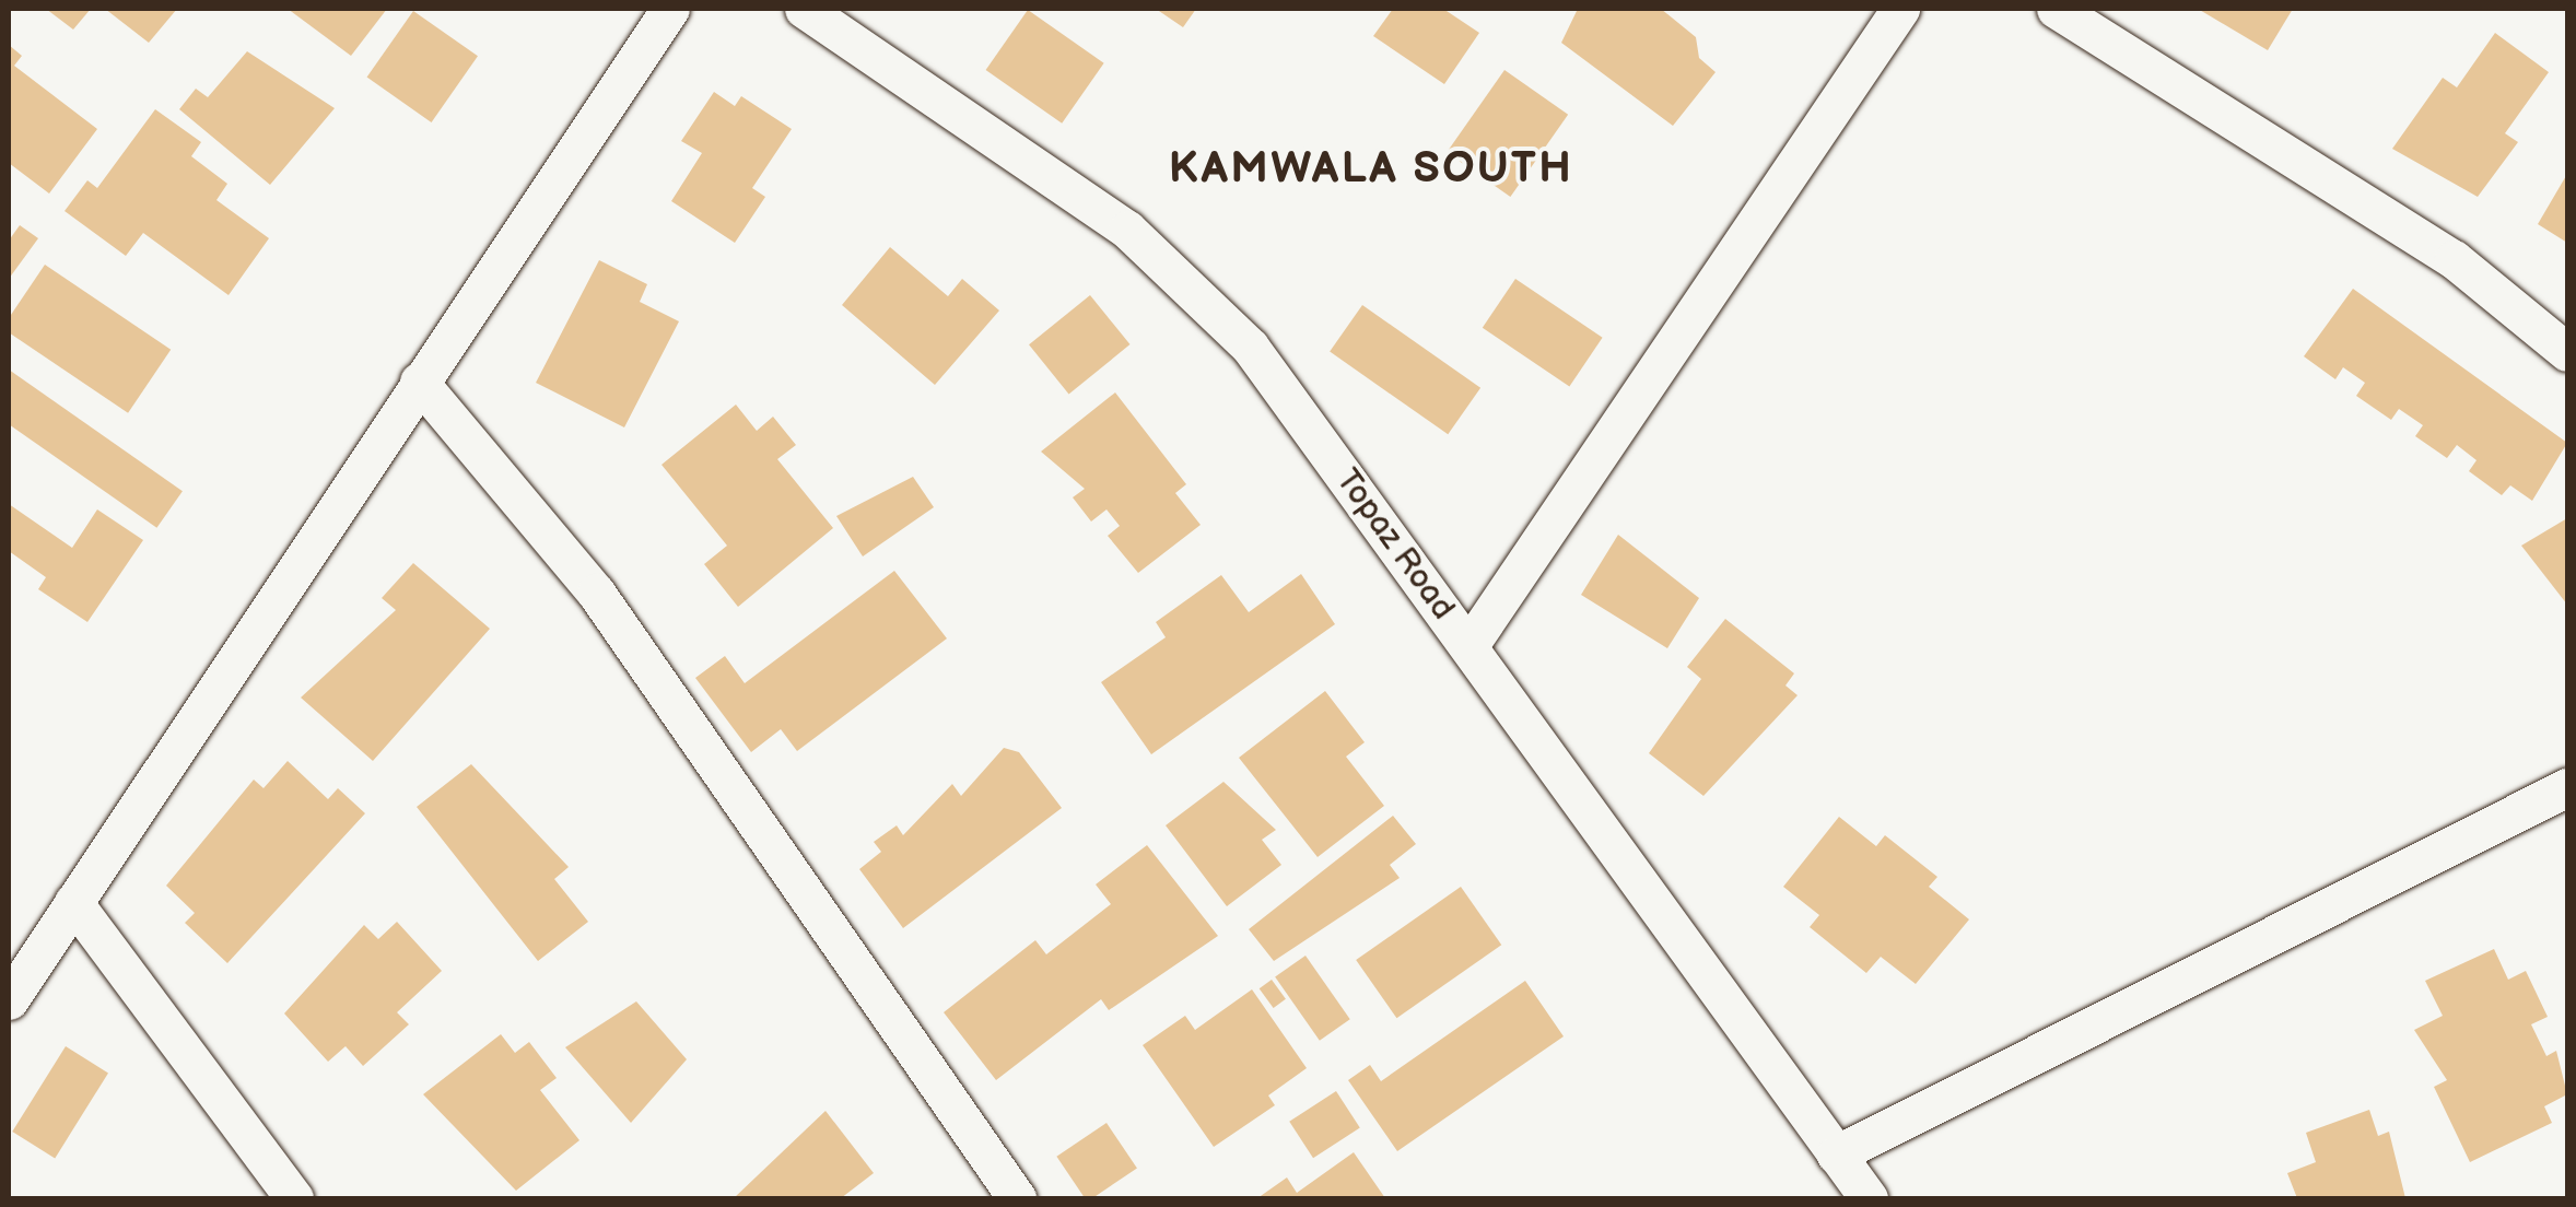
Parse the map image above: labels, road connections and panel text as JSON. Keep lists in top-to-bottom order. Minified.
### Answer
{"streets":{"street":["Topaz Road"]},"districts":["KAMWALA SOUTH"]}
